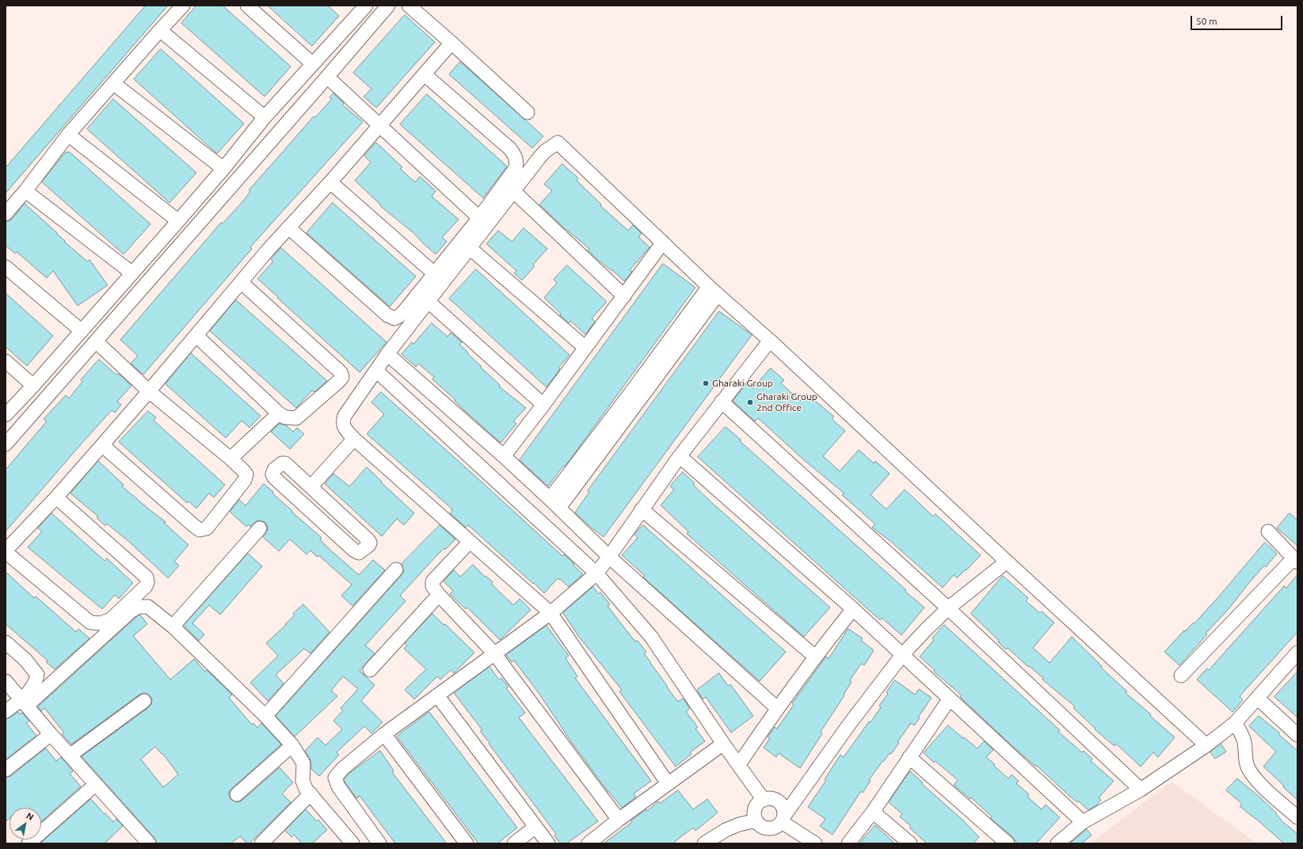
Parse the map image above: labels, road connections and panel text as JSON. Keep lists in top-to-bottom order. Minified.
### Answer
{"places":["Gharaki Group","Gharaki Group 2nd Office"],"scale_bar":"50 m","north":"top right"}
